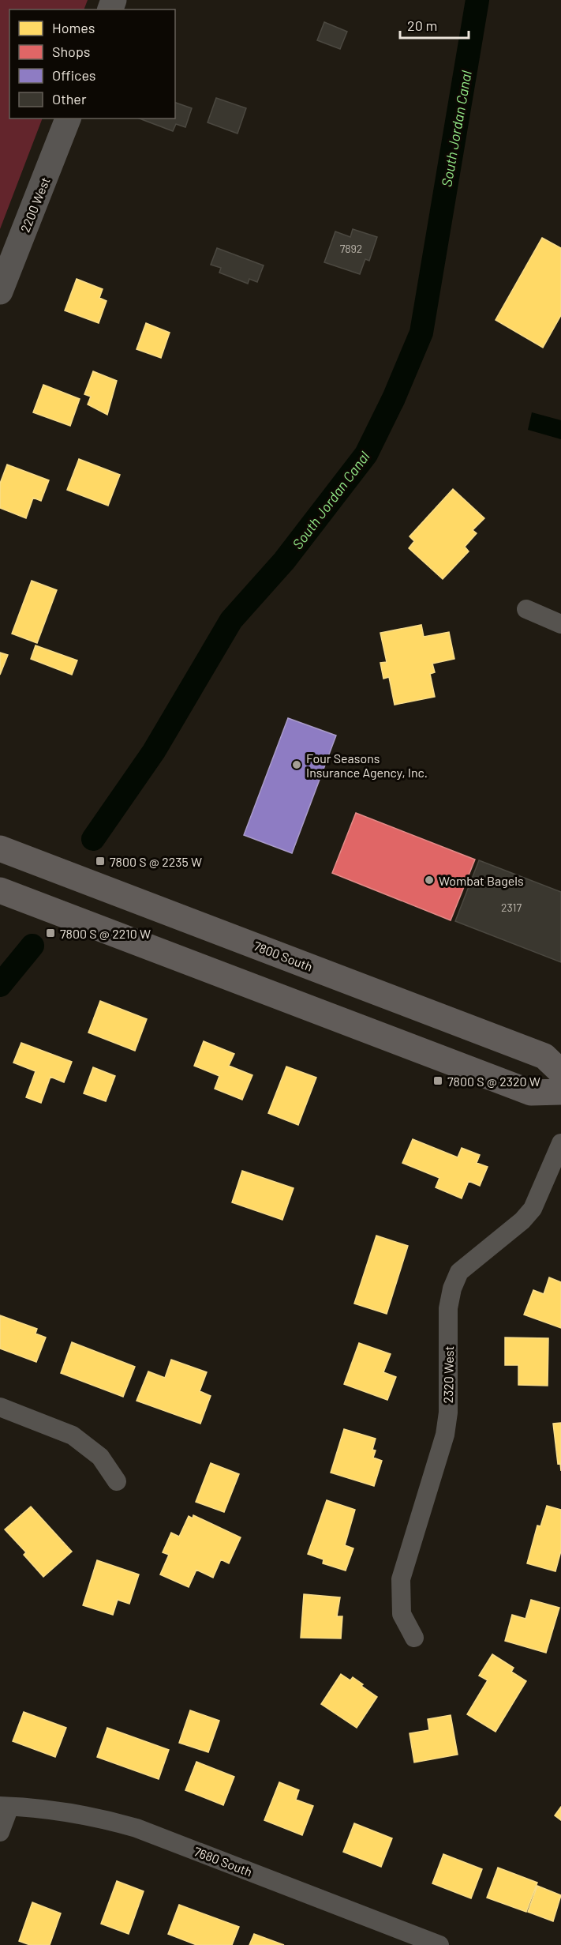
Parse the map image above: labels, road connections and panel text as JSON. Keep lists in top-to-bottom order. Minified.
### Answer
{"streets":{"main road":["7800 South"],"street":["2200 West","2320 West","7680 South"]},"water":["South Jordan Canal"],"places":{"other":["Four Seasons Insurance Agency, Inc.","Wombat Bagels"],"transit":["7800 S @ 2235 W","7800 S @ 2210 W","7800 S @ 2320 W"]},"house_numbers":["7892","2317"],"legend":["Homes","Shops","Offices","Other"],"scale_bar":"20 m"}
